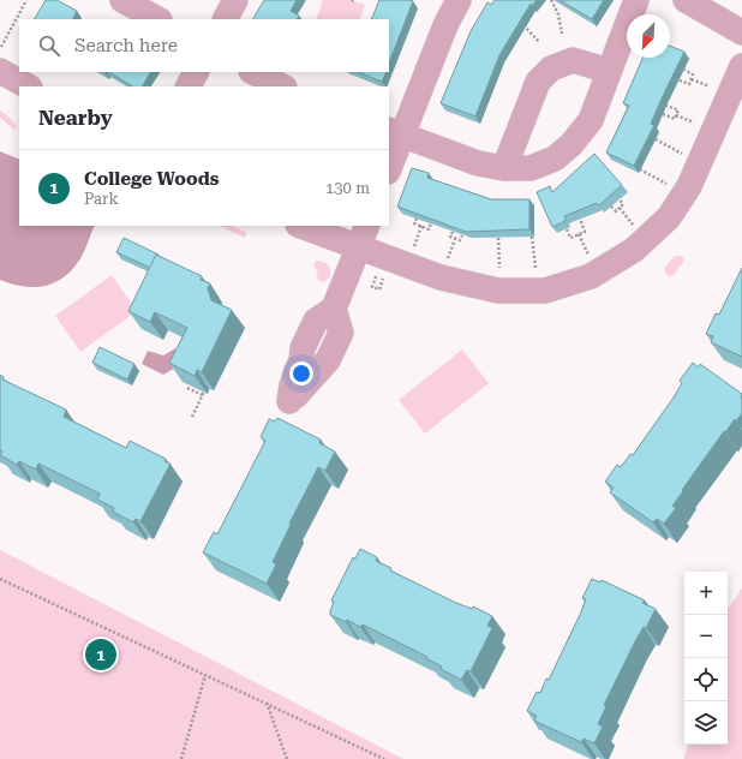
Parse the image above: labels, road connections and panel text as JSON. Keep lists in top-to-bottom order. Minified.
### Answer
{"north":"bottom left","page":{"search":"Search here","heading":"Nearby","list":[{"mark":"1","name":"College Woods","note":"Park","value":"130 m"}],"map_buttons":["+","−"],"pins":"1"}}
